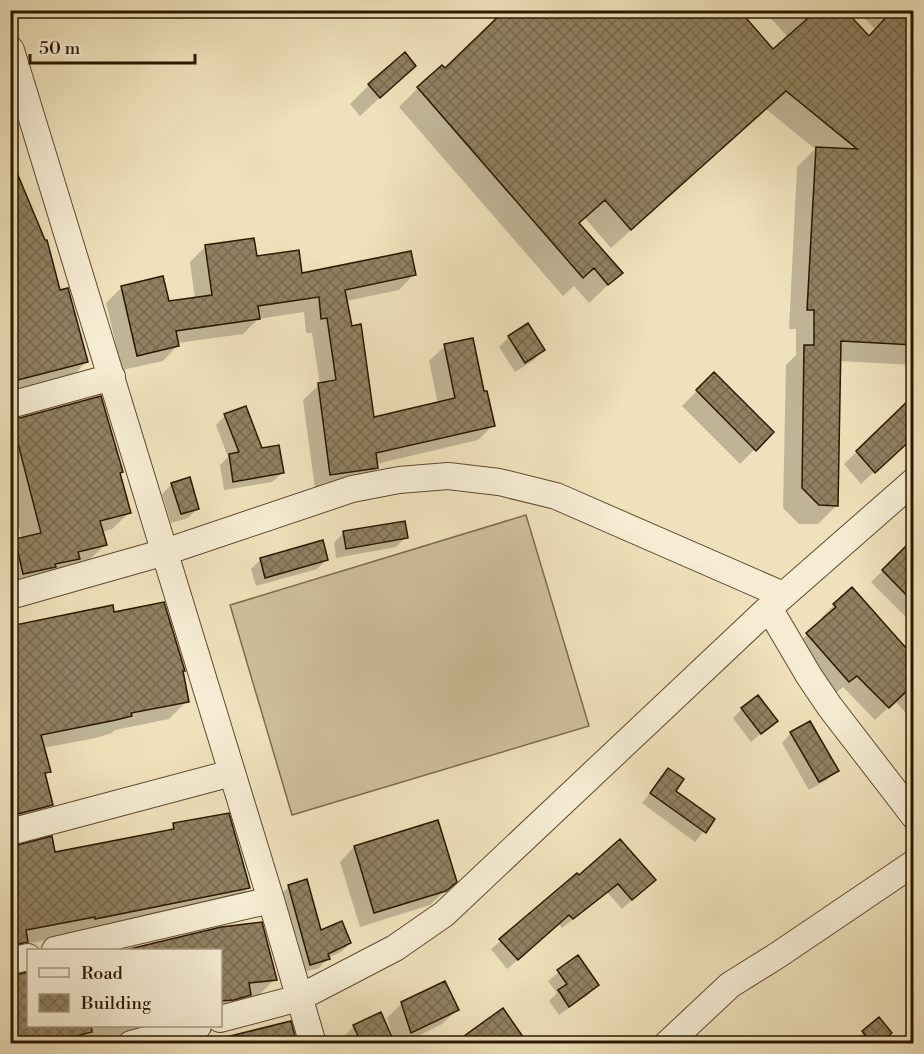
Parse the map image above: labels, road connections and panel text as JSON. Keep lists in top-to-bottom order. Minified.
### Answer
{"legend":["Road","Building"],"scale_bar":"50 m"}
